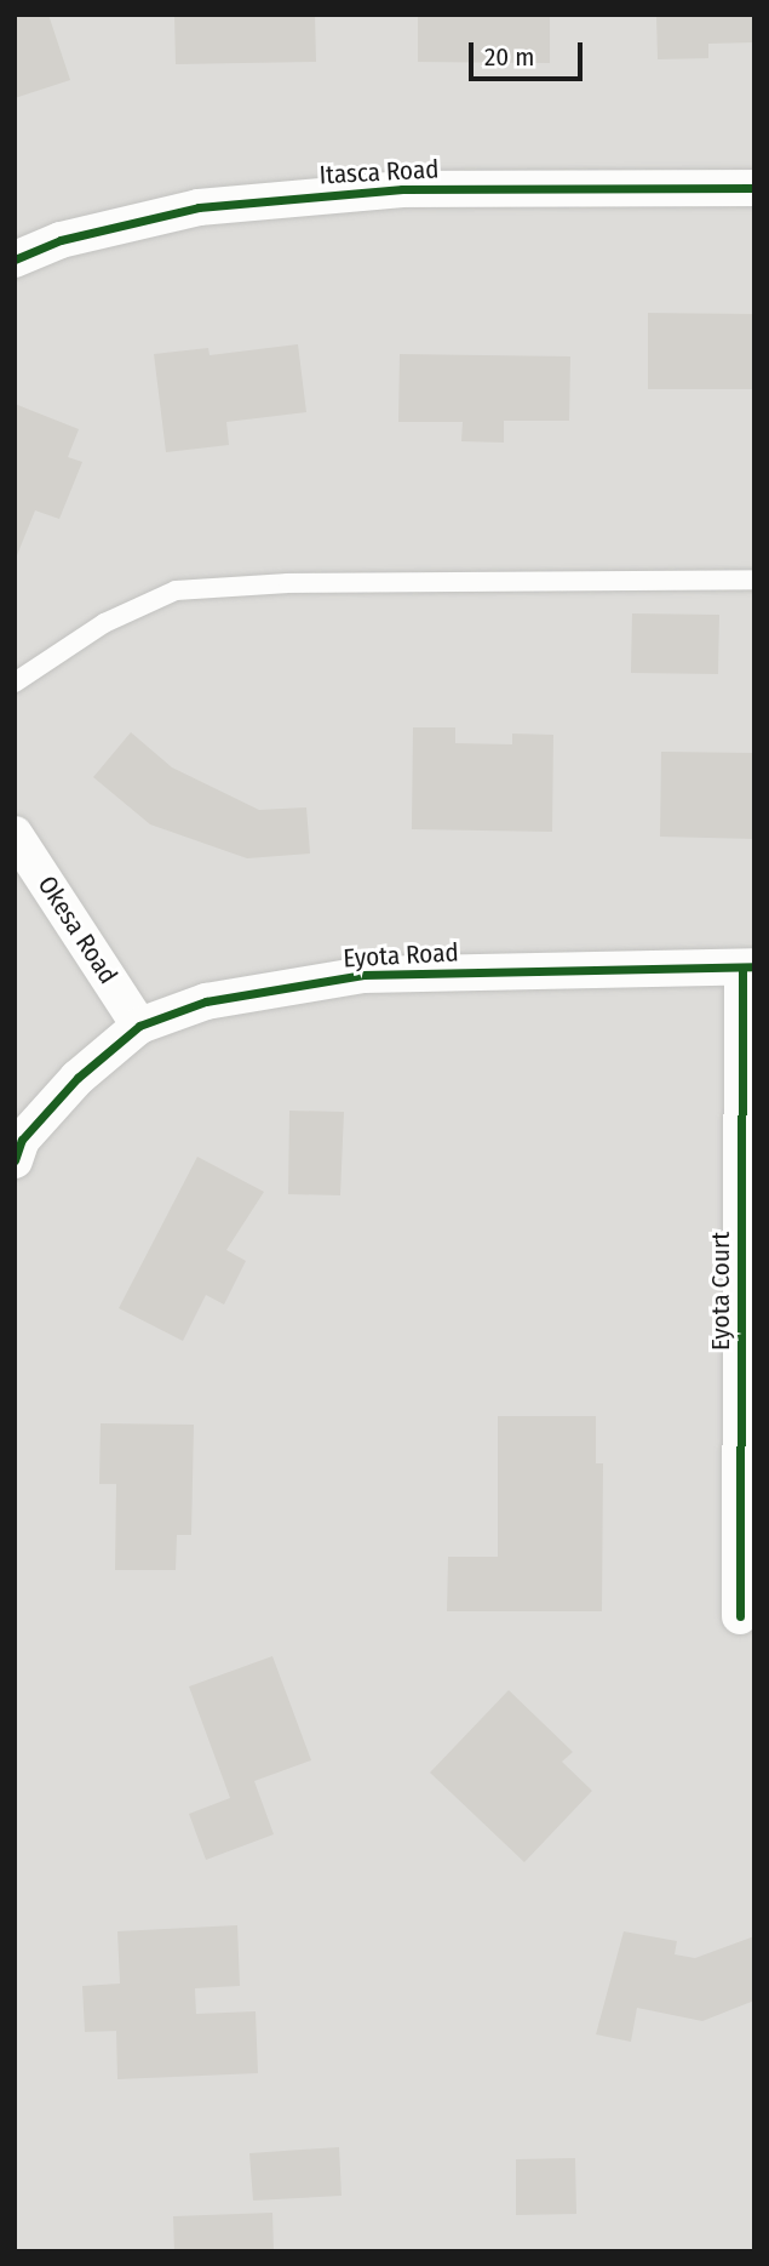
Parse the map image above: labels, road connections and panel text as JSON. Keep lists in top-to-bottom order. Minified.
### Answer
{"streets":{"street":["Itasca Road","Okesa Road","Eyota Road","Eyota Court"]},"crossings":[["Okesa Road","Eyota Road"],["Eyota Road","Eyota Court"]],"scale_bar":"20 m"}
